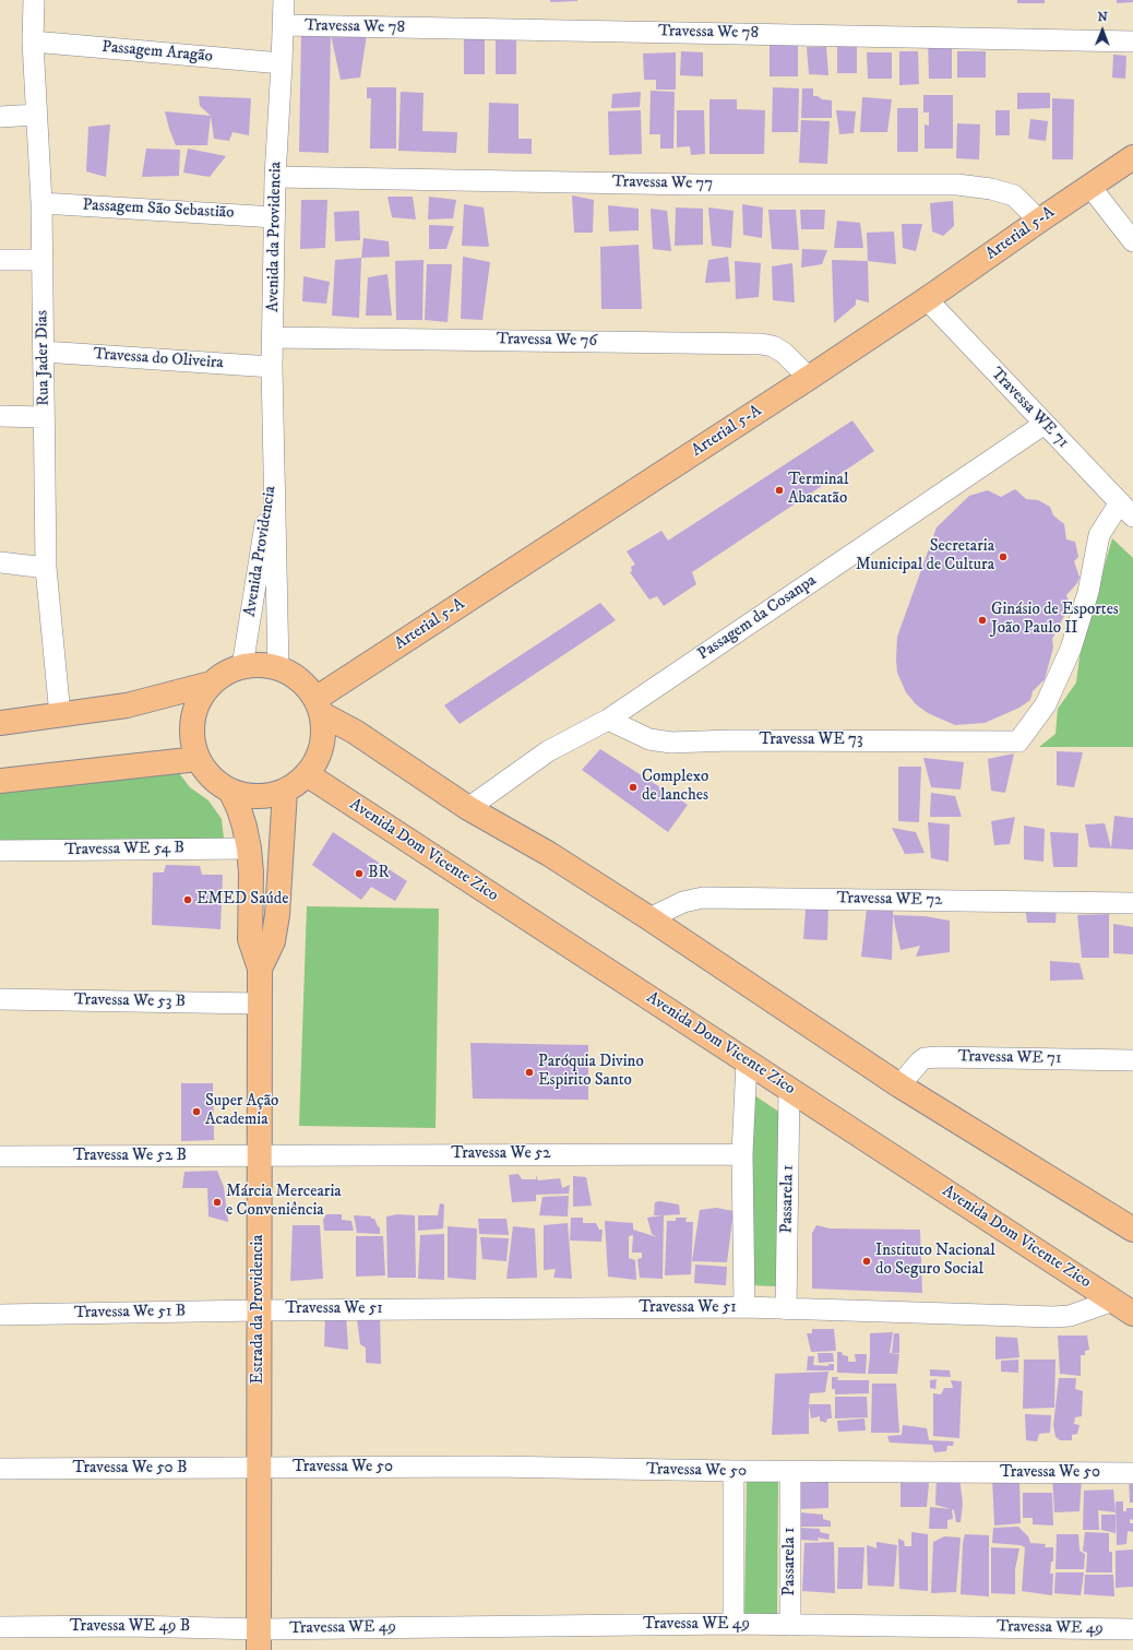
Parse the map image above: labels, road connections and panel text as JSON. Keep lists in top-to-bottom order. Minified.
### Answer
{"streets":{"main road":["Arterial 5-A","Avenida Dom Vicente Zico","Estrada da Providencia"],"street":["Travessa We 78","Passagem Aragão","Travessa We 77","Passagem São Sebastião","Avenida da Providencia","Travessa We 76","Rua Jader Dias","Travessa do Oliveira","Travessa WE 71","Avenida Providencia","Passagem da Cosanpa","Travessa WE 73","Travessa WE 54 B","Travessa WE 72","Travessa We 53 B","Travessa We 52","Travessa We 52 B","Passarela 1","Travessa We 51","Travessa We 51 B","Travessa We 50","Travessa We 50 B","Travessa WE 49","Travessa WE 49 B"]},"crossings":[["Travessa We 78","Avenida da Providencia"],["Passagem Aragão","Avenida da Providencia"],["Passagem Aragão","Rua Jader Dias"],["Travessa We 77","Arterial 5-A"],["Travessa We 77","Avenida da Providencia"],["Passagem São Sebastião","Avenida da Providencia"],["Passagem São Sebastião","Rua Jader Dias"],["Arterial 5-A","Travessa We 76"],["Arterial 5-A","Travessa WE 71"],["Arterial 5-A","Avenida Providencia"],["Arterial 5-A","Avenida Dom Vicente Zico"],["Arterial 5-A","Estrada da Providencia"],["Avenida da Providencia","Travessa We 76"],["Avenida da Providencia","Travessa do Oliveira"],["Avenida da Providencia","Avenida Providencia"],["Rua Jader Dias","Travessa do Oliveira"],["Travessa WE 71","Passagem da Cosanpa"],["Travessa WE 71","Travessa WE 73"],["Avenida Providencia","Avenida Dom Vicente Zico"],["Avenida Providencia","Estrada da Providencia"],["Passagem da Cosanpa","Travessa WE 73"],["Travessa WE 54 B","Estrada da Providencia"],["Avenida Dom Vicente Zico","Passarela 1"],["Avenida Dom Vicente Zico","Travessa We 51"],["Avenida Dom Vicente Zico","Estrada da Providencia"],["Travessa We 53 B","Estrada da Providencia"],["Travessa We 52","Travessa We 52 B"],["Travessa We 52","Estrada da Providencia"],["Travessa We 52 B","Estrada da Providencia"],["Passarela 1","Travessa We 51"],["Passarela 1","Travessa We 50"],["Passarela 1","Travessa WE 49"],["Travessa We 51","Estrada da Providencia"],["Travessa We 51","Travessa We 51 B"],["Estrada da Providencia","Travessa We 51 B"],["Estrada da Providencia","Travessa We 50"],["Estrada da Providencia","Travessa We 50 B"],["Estrada da Providencia","Travessa WE 49"],["Estrada da Providencia","Travessa WE 49 B"],["Travessa We 50","Travessa We 50 B"],["Travessa WE 49","Travessa WE 49 B"]],"places":["Terminal Abacatão","Secretaria Municipal de Cultura","Ginásio de Esportes João Paulo II","Complexo de lanches","BR","EMED Saúde","Paróquia Divino Espirito Santo","Super Ação Academia","Márcia Mercearia e Conveniência","Instituto Nacional do Seguro Social"],"north":"top"}
